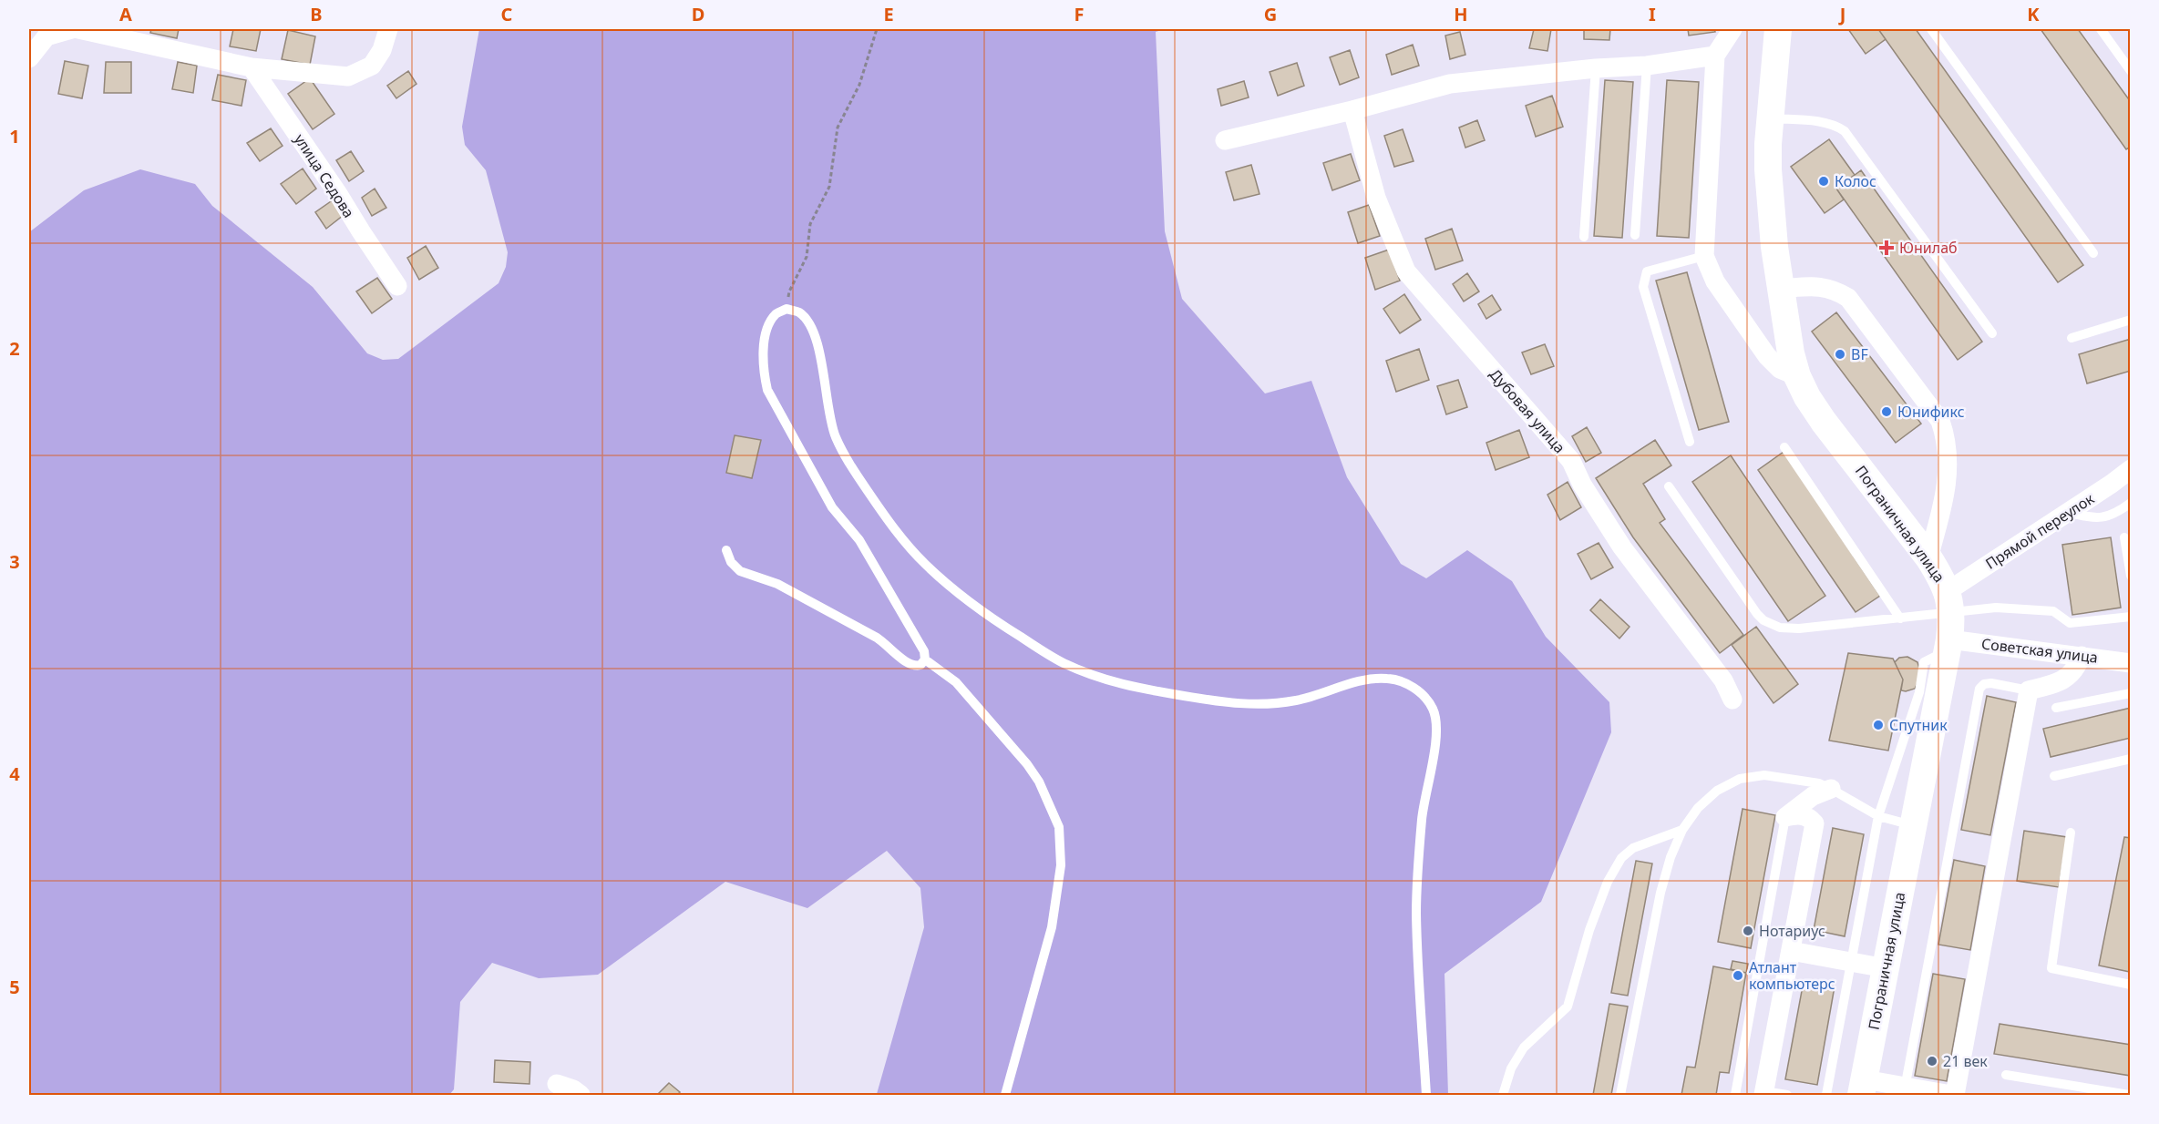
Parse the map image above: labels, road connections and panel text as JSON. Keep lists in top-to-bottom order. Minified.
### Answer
{"streets":{"main road":["Пограничная улица"],"street":["улица Седова","Дубовая улица","Прямой переулок","Советская улица"]},"crossings":[["Пограничная улица","Прямой переулок"],["Пограничная улица","Советская улица"],["Прямой переулок","Советская улица"]],"places":{"other":["Колос","BF","Юнификс","Спутник","Нотариус","Атлант компьютерс","21 век"],"health":["Юнилаб"]},"grid":{"columns":["A","B","C","D","E","F","G","H","I","J","K"],"rows":["1","2","3","4","5"]}}
